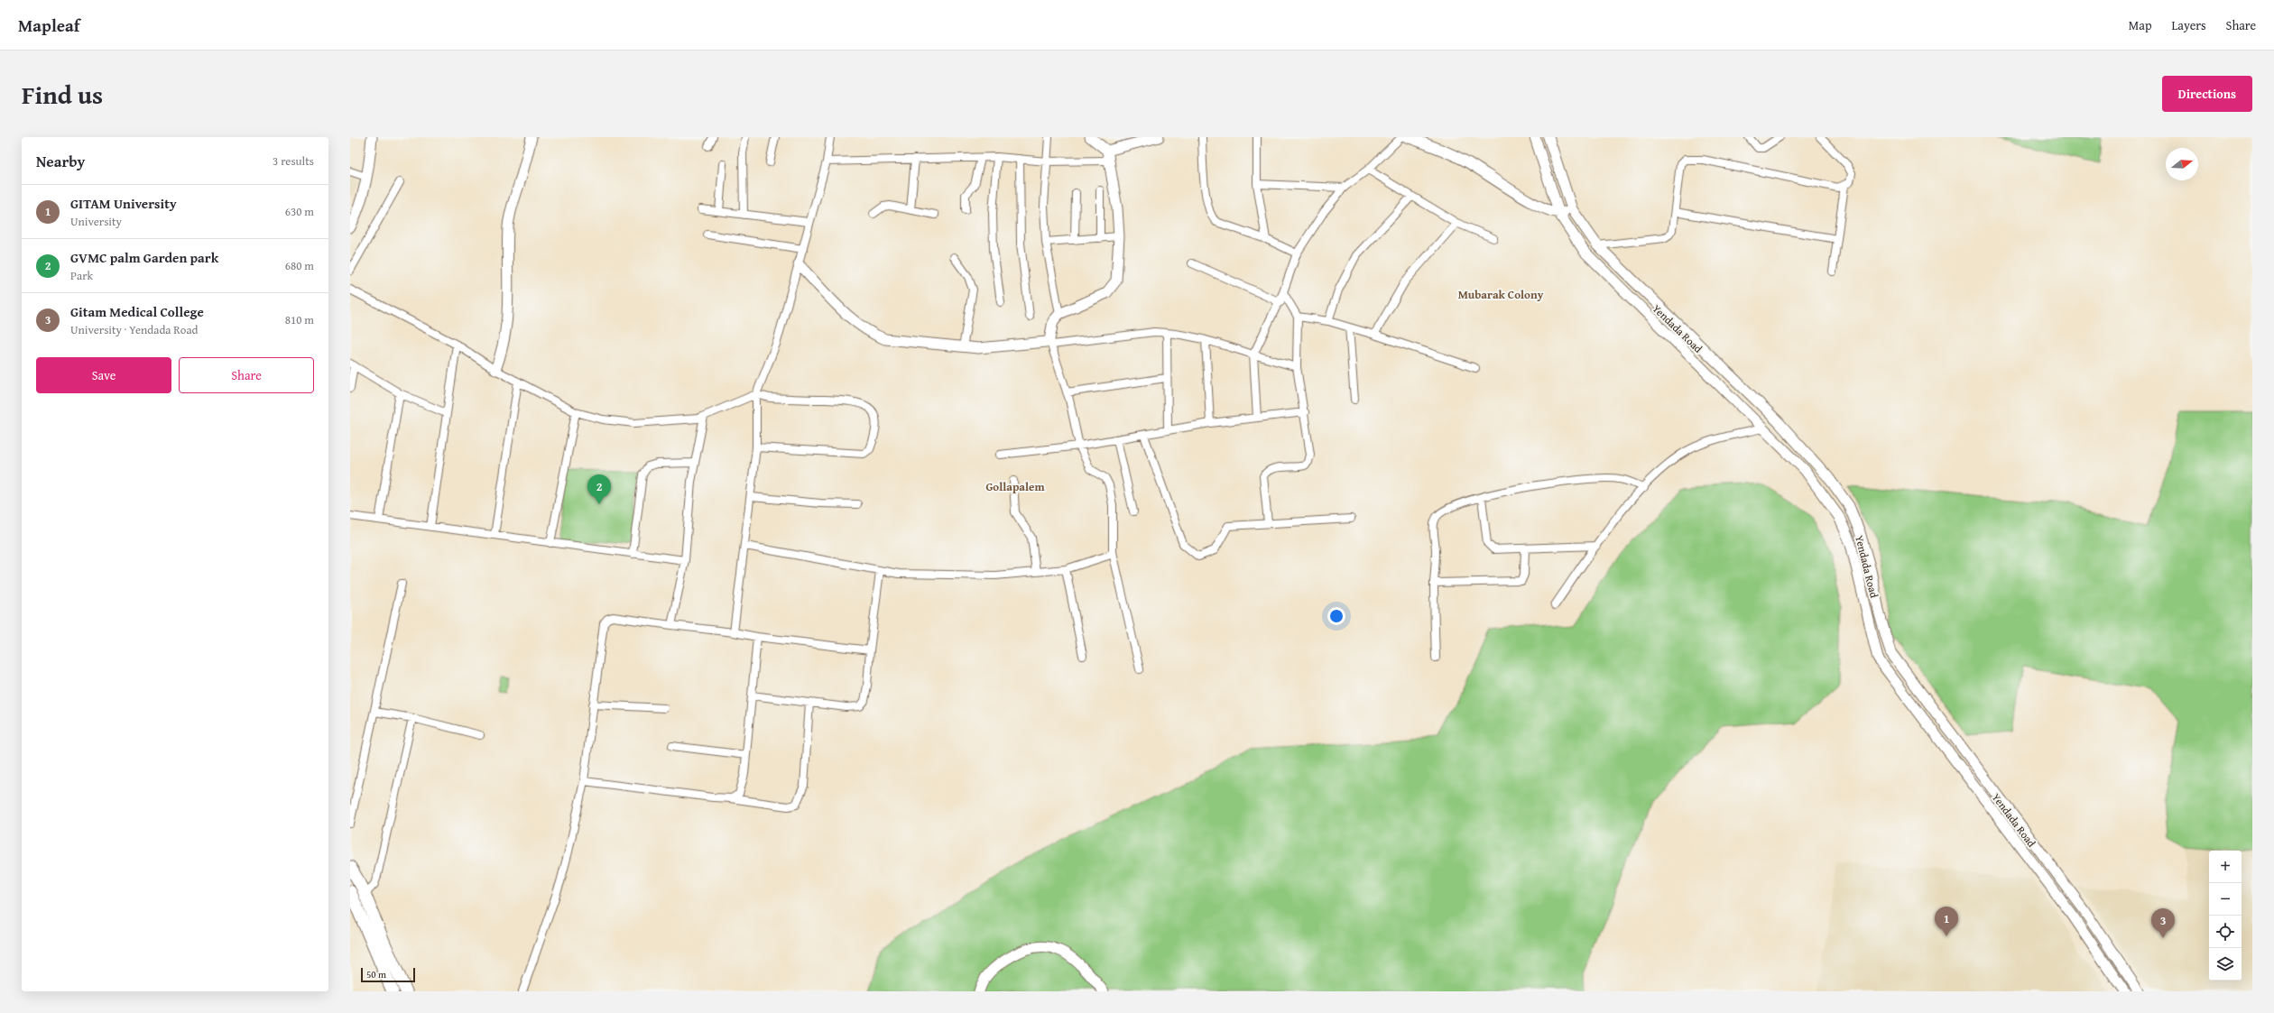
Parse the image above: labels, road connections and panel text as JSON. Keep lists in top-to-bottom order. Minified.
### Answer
{"streets":{"main road":["Yendada Road"]},"districts":["Mubarak Colony","Gollapalem"],"scale_bar":"50 m","north":"right","page":{"header":"Mapleaf","nav":["Map","Layers","Share"],"title":"Find us","buttons":["Directions",["Save","Share"]],"heading":["Nearby","3 results"],"list":[{"mark":"1","name":"GITAM University","note":"University","value":"630 m"},{"mark":"2","name":"GVMC palm Garden park","note":"Park","value":"680 m"},{"mark":"3","name":"Gitam Medical College","note":"University · Yendada Road","value":"810 m"}],"pins":["2","1","3"],"map_buttons":["+","−"],"scale":"50 m"}}
